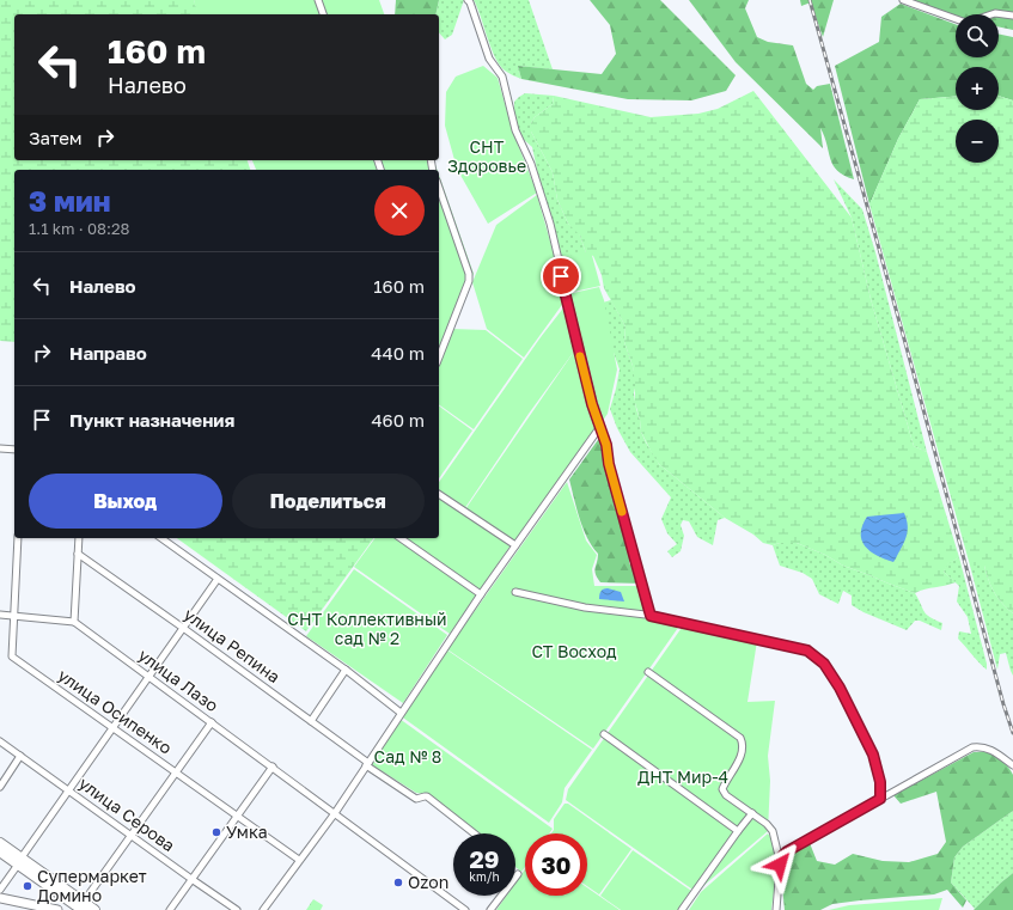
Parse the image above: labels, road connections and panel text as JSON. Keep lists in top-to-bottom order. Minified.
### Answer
{"streets":{"street":["улица Репина","улица Лазо","улица Осипенко","улица Серова"]},"parks":["СНТ Здоровье","СНТ Коллективный сад № 2","СТ Восход","Сад № 8","ДНТ Мир-4"],"places":["Умка","Ozon","Супермаркет Домино"],"page":{"map_buttons":["+","−"],"turn":["160 m","Налево"],"then":"Затем","heading":["3 мин","1.1 km · 08:28"],"list":[{"name":"Налево","value":"160 m"},{"name":"Направо","value":"440 m"},{"name":"Пункт назначения","value":"460 m"}],"buttons":["Выход","Поделиться"],"speed":"29 km/h","limit":"30"}}
